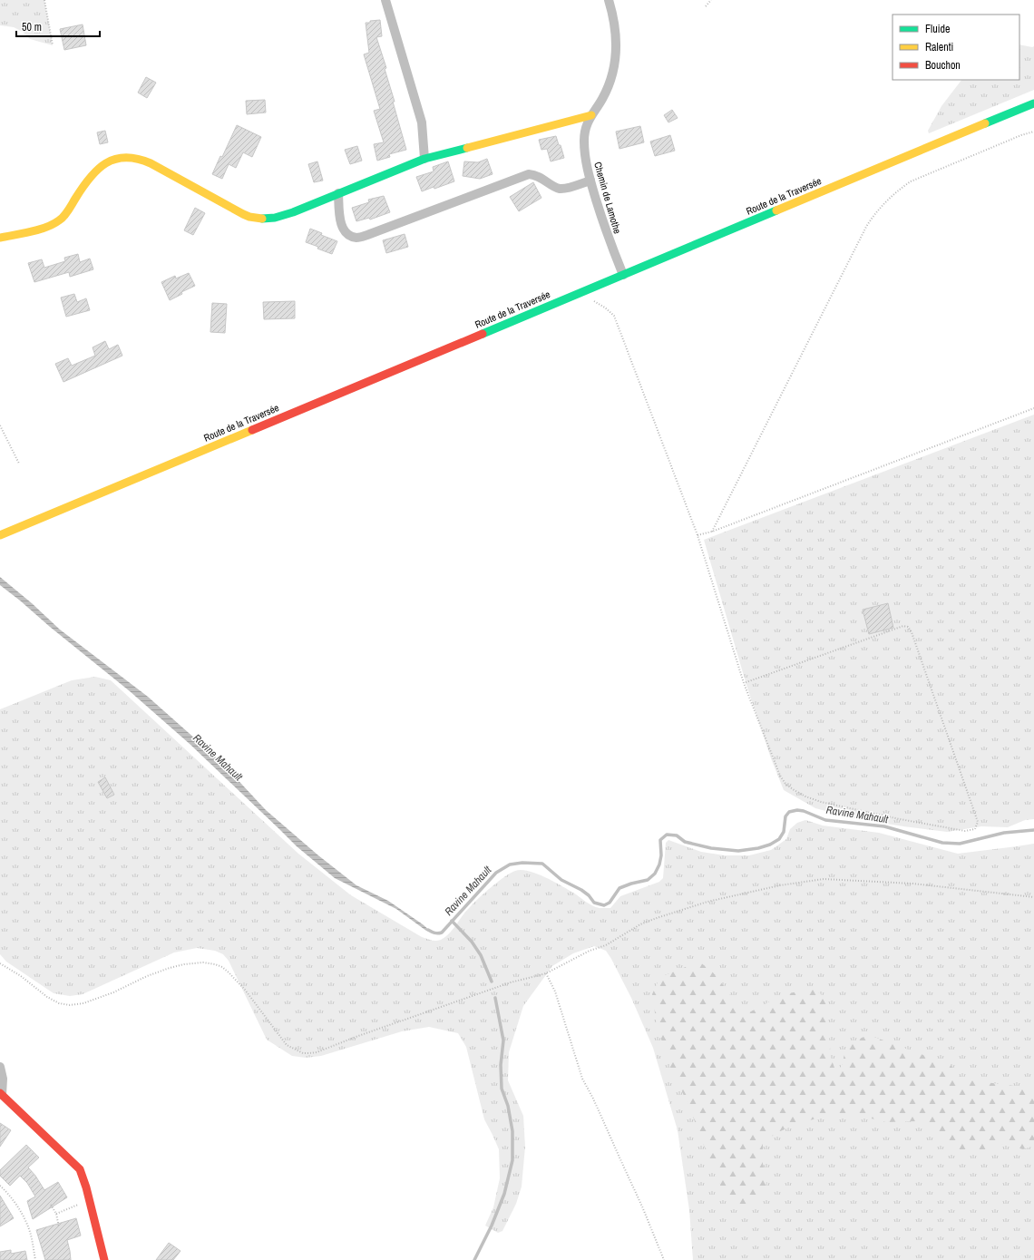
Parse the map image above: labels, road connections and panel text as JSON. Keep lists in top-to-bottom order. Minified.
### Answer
{"streets":{"main road":["Route de la Traversée"],"street":["Chemin de Lamothe"]},"crossings":[["Route de la Traversée","Chemin de Lamothe"]],"water":["Ravine Mahault"],"legend":["Fluide","Ralenti","Bouchon"],"scale_bar":"50 m"}
